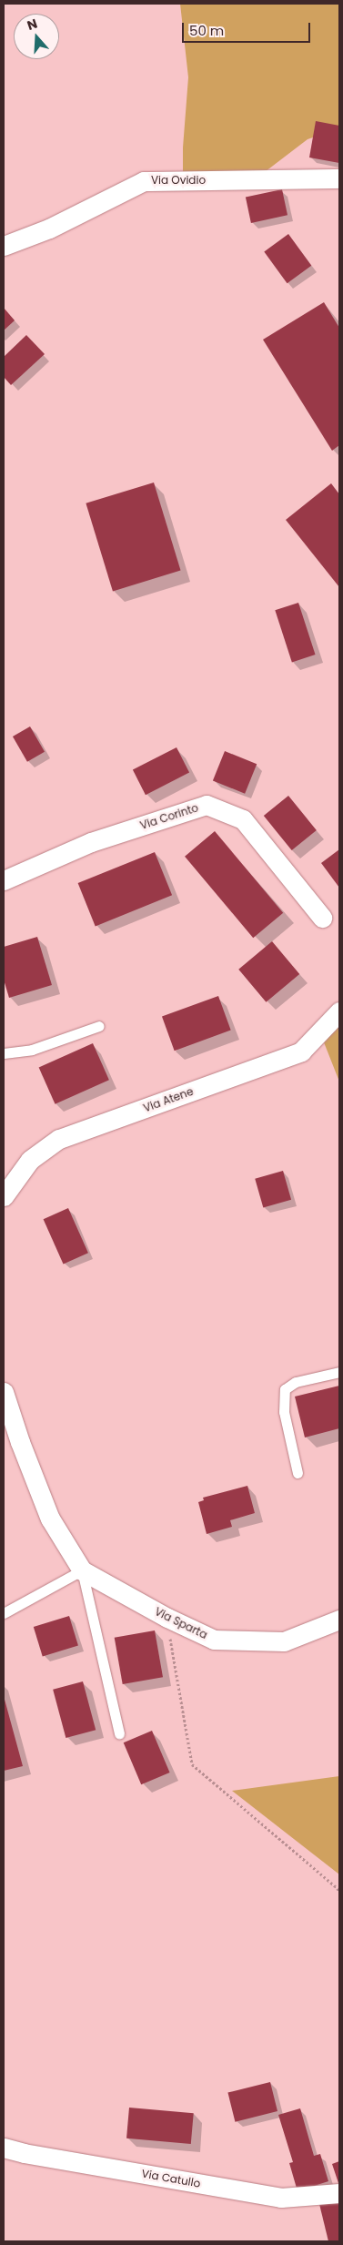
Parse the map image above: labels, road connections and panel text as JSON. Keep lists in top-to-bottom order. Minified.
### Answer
{"streets":{"street":["Via Ovidio","Via Corinto","Via Atene","Via Sparta","Via Catullo"]},"scale_bar":"50 m","north":"top"}
